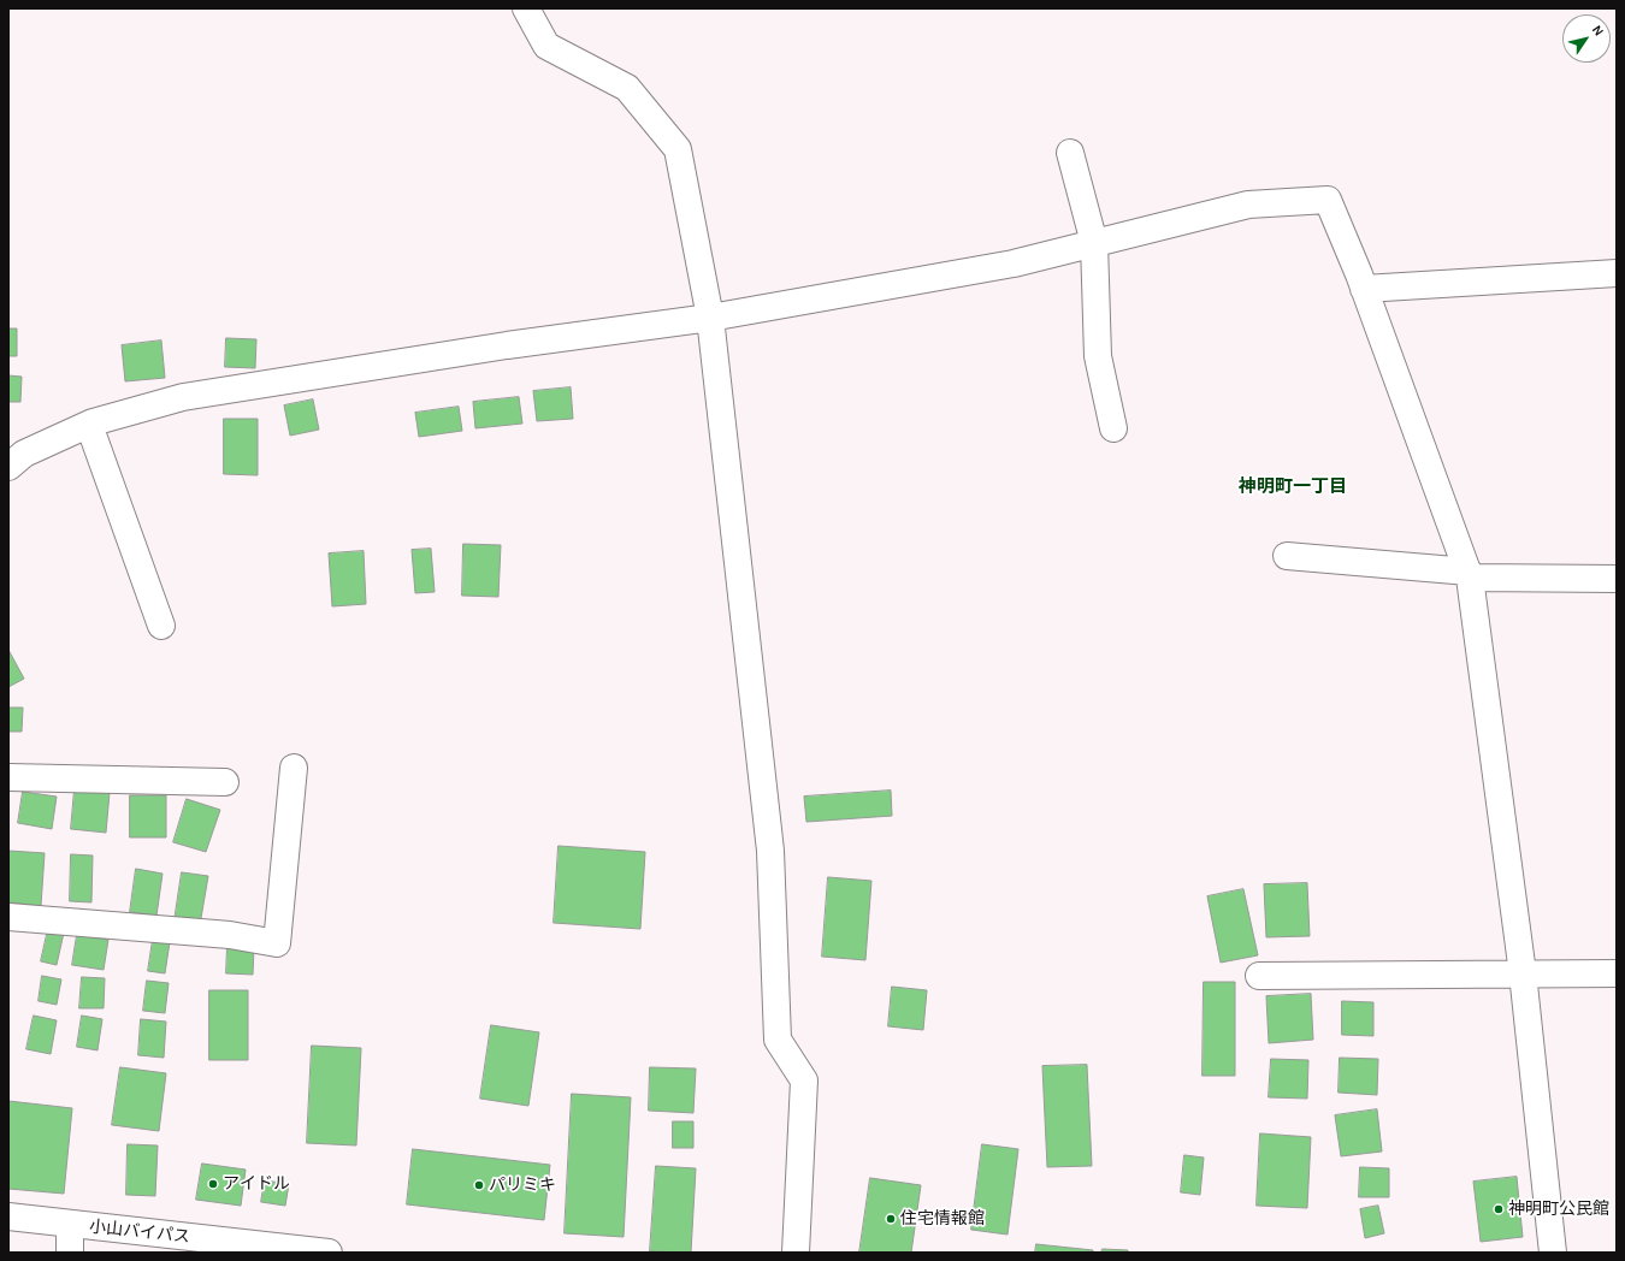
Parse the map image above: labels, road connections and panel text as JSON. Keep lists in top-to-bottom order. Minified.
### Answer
{"streets":{"main road":["小山バイパス"]},"districts":["神明町一丁目"],"places":["アイドル","パリミキ","神明町公民館","住宅情報館"],"north":"top right"}
